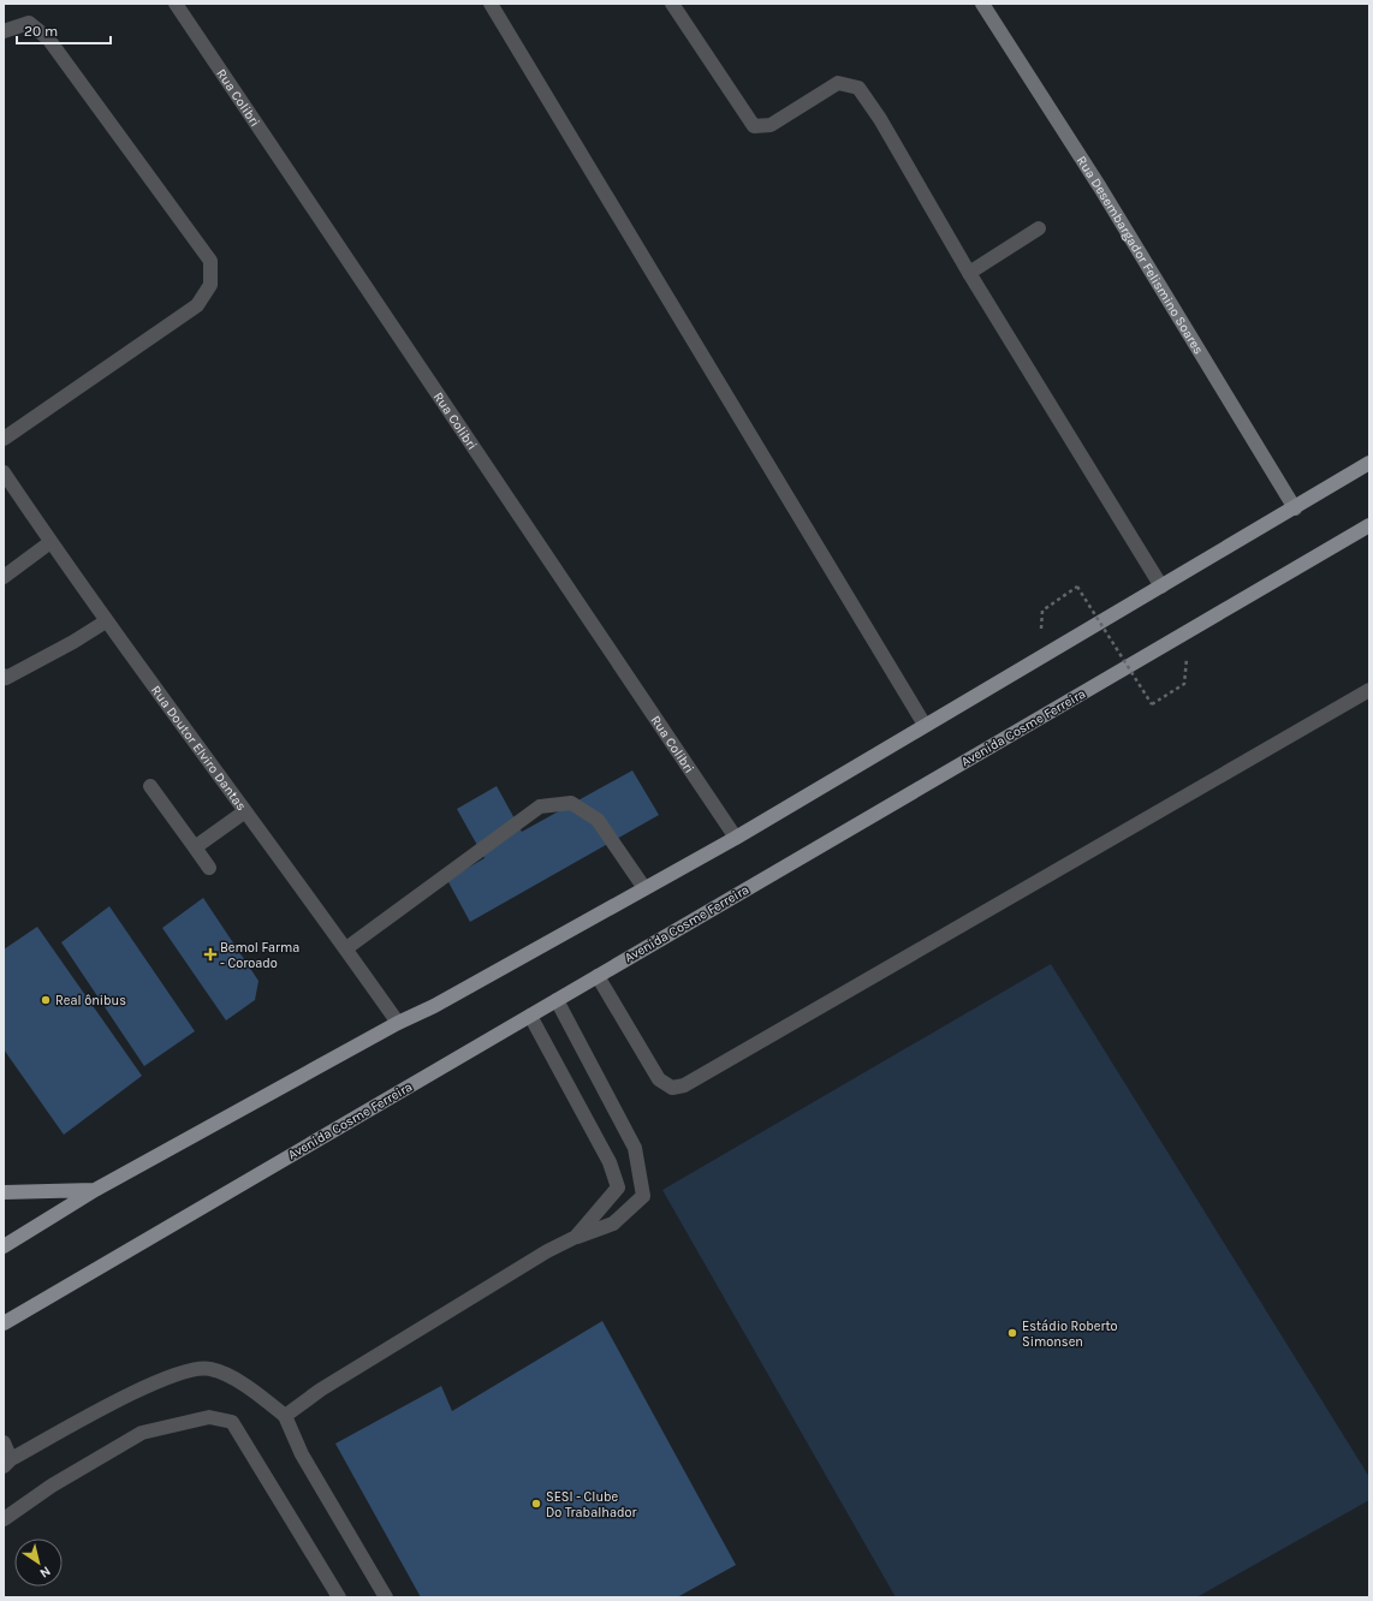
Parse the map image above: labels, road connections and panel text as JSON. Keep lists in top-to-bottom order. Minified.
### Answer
{"streets":{"main road":["Avenida Cosme Ferreira"],"street":["Rua Colibri","Rua Desembargador Felismino Soares","Rua Doutor Elviro Dantas"]},"places":{"health":["Bemol Farma - Coroado"],"other":["Real ônibus","Estádio Roberto Simonsen","SESI - Clube Do Trabalhador"]},"scale_bar":"20 m","north":"bottom right"}
